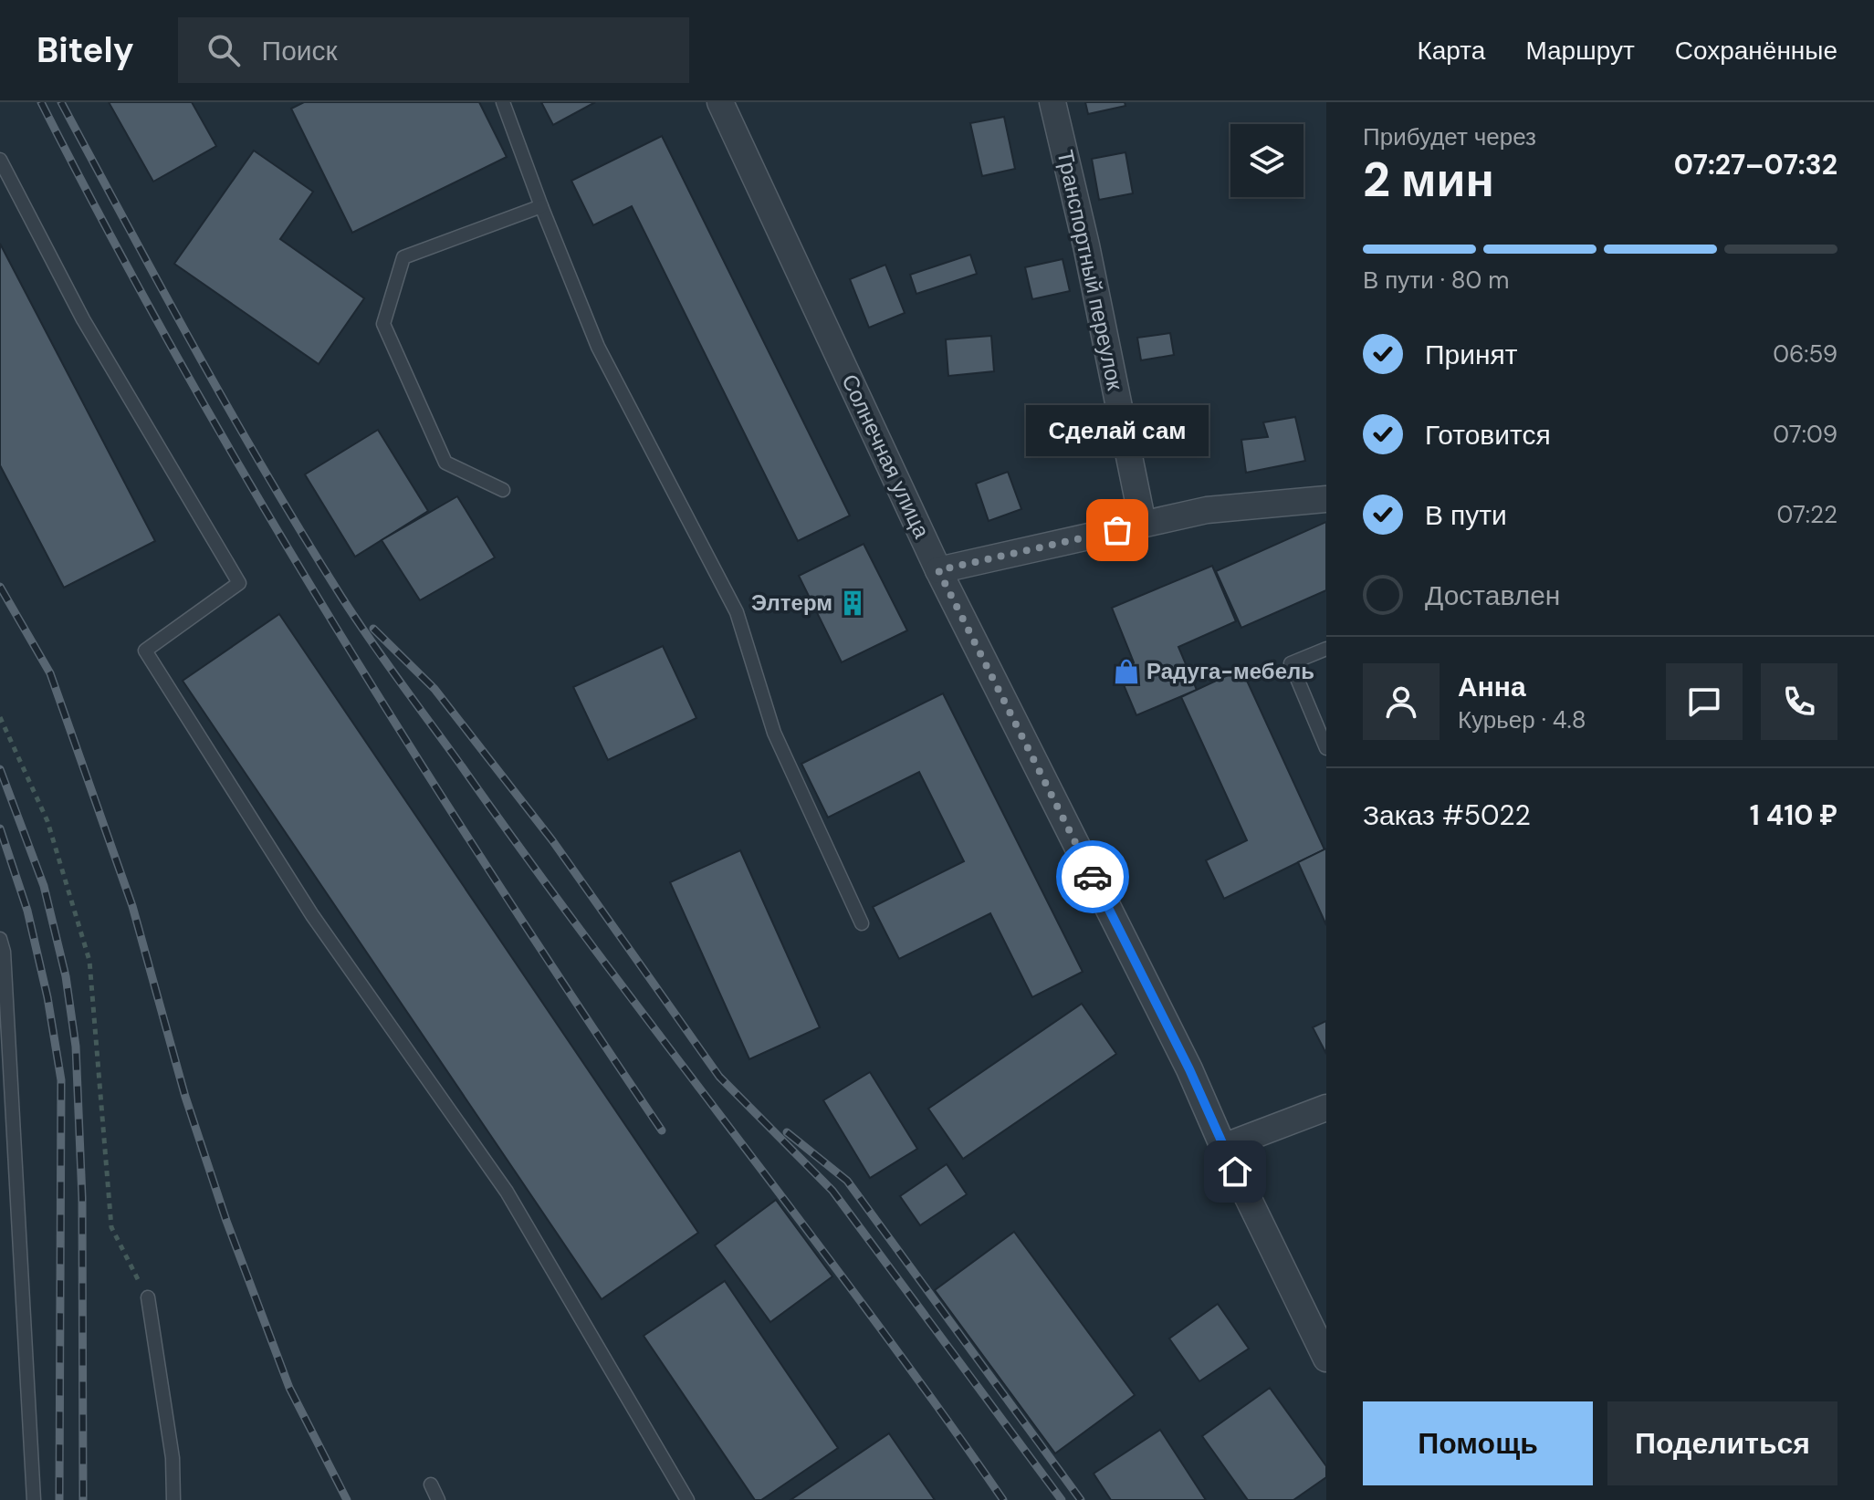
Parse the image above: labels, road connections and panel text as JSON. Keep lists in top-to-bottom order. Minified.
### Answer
{"streets":{"street":["Транспортный переулок","Солнечная улица"]},"places":{"other":["Сделай сам"],"building":["Элтерм"],"shop":["Радуга-мебель"]},"page":{"header":"Bitely","search":"Поиск","nav":["Карта","Маршрут","Сохранённые"],"heading":["2 мин","Прибудет через","07:27–07:32"],"panel":["Анна","Курьер · 4.8","Заказ #5022","1 410 ₽"],"bar":"В пути · 80 m","list":[["Принят","06:59"],["Готовится","07:09"],["В пути","07:22"],"Доставлен"],"bubble":"Сделай сам","buttons":["Помощь","Поделиться"]}}
